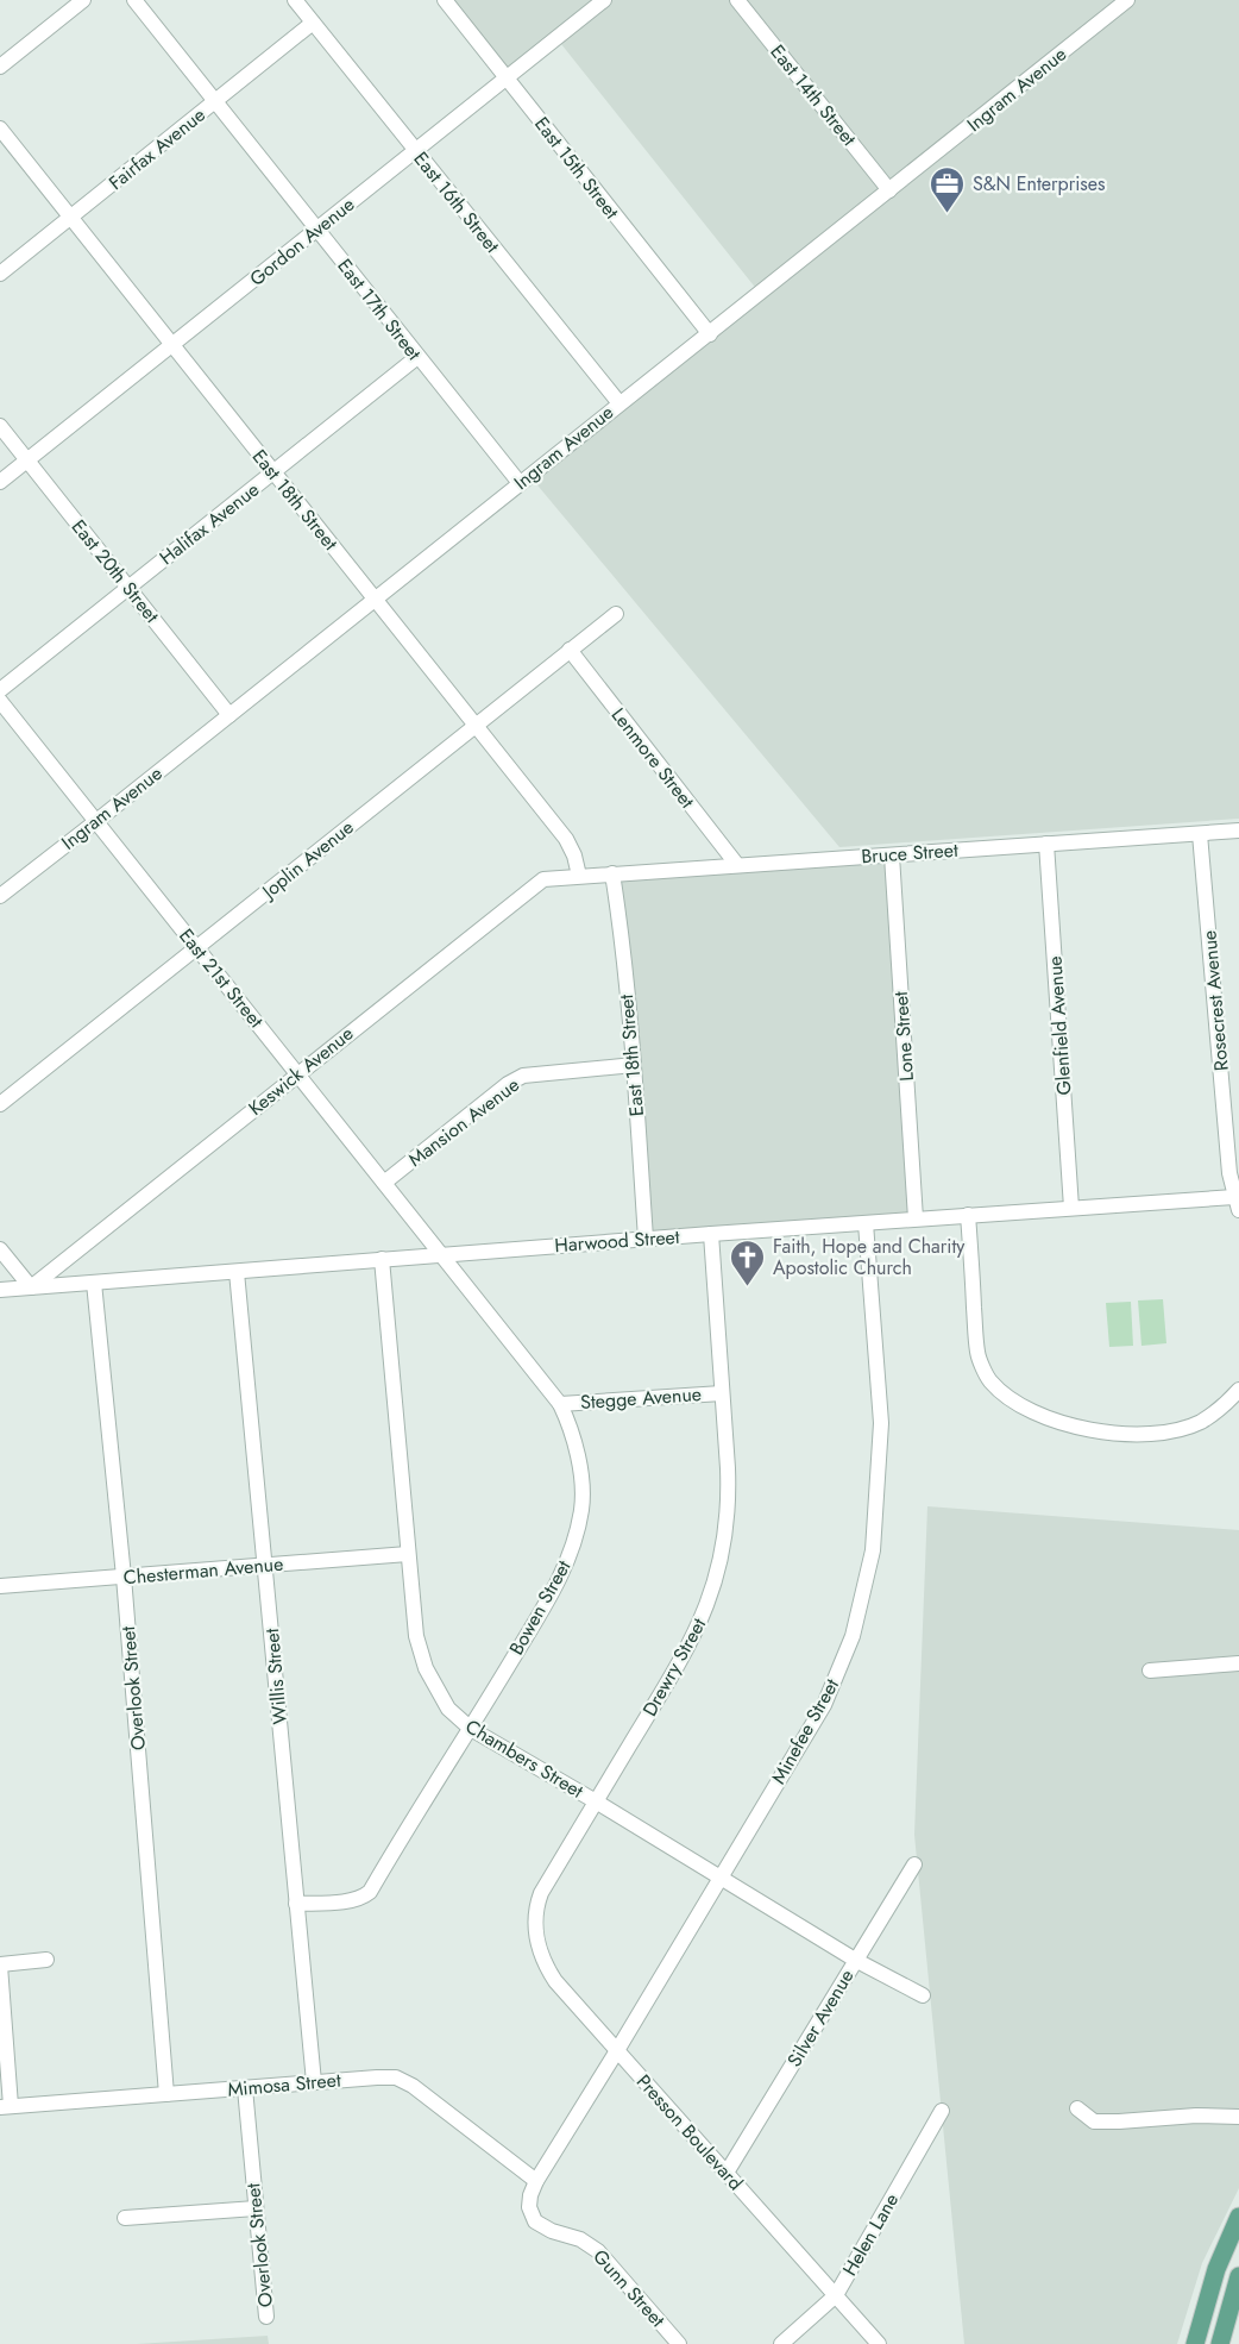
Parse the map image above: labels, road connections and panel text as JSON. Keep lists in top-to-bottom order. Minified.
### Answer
{"streets":{"street":["Ingram Avenue","East 14th Street","Fairfax Avenue","East 15th Street","East 16th Street","Gordon Avenue","East 17th Street","East 18th Street","Halifax Avenue","East 20th Street","Lenmore Street","Bruce Street","Joplin Avenue","East 21st Street","Rosecrest Avenue","Glenfield Avenue","Lone Street","Keswick Avenue","Mansion Avenue","Harwood Street","Stegge Avenue","Chesterman Avenue","Bowen Street","Drewry Street","Willis Street","Overlook Street","Minefee Street","Chambers Street","Silver Avenue","Mimosa Street","Presson Boulevard","Helen Lane","Gunn Street"]},"crossings":[["Ingram Avenue","East 14th Street"],["Ingram Avenue","East 15th Street"],["Ingram Avenue","East 16th Street"],["Ingram Avenue","East 17th Street"],["Ingram Avenue","East 18th Street"],["Ingram Avenue","East 20th Street"],["Ingram Avenue","East 21st Street"],["Fairfax Avenue","East 16th Street"],["Fairfax Avenue","East 17th Street"],["Fairfax Avenue","East 18th Street"],["East 15th Street","Gordon Avenue"],["East 16th Street","Gordon Avenue"],["Gordon Avenue","East 17th Street"],["Gordon Avenue","East 18th Street"],["Gordon Avenue","East 20th Street"],["East 17th Street","Halifax Avenue"],["East 18th Street","Halifax Avenue"],["East 18th Street","Bruce Street"],["East 18th Street","Joplin Avenue"],["East 18th Street","Keswick Avenue"],["East 18th Street","Mansion Avenue"],["East 18th Street","Harwood Street"],["Halifax Avenue","East 20th Street"],["Lenmore Street","Bruce Street"],["Lenmore Street","Joplin Avenue"],["Bruce Street","Rosecrest Avenue"],["Bruce Street","Glenfield Avenue"],["Bruce Street","Lone Street"],["Bruce Street","Keswick Avenue"],["Joplin Avenue","East 21st Street"],["East 21st Street","Keswick Avenue"],["East 21st Street","Mansion Avenue"],["East 21st Street","Harwood Street"],["East 21st Street","Bowen Street"],["Rosecrest Avenue","Harwood Street"],["Glenfield Avenue","Harwood Street"],["Lone Street","Harwood Street"],["Keswick Avenue","Harwood Street"],["Harwood Street","Bowen Street"],["Harwood Street","Drewry Street"],["Harwood Street","Willis Street"],["Harwood Street","Overlook Street"],["Harwood Street","Minefee Street"],["Harwood Street","Chambers Street"],["Stegge Avenue","Bowen Street"],["Stegge Avenue","Drewry Street"],["Chesterman Avenue","Willis Street"],["Chesterman Avenue","Overlook Street"],["Chesterman Avenue","Chambers Street"],["Bowen Street","Willis Street"],["Bowen Street","Chambers Street"],["Drewry Street","Chambers Street"],["Drewry Street","Presson Boulevard"],["Willis Street","Mimosa Street"],["Overlook Street","Mimosa Street"],["Minefee Street","Chambers Street"],["Minefee Street","Mimosa Street"],["Minefee Street","Presson Boulevard"],["Minefee Street","Gunn Street"],["Chambers Street","Silver Avenue"],["Silver Avenue","Presson Boulevard"],["Mimosa Street","Gunn Street"],["Presson Boulevard","Helen Lane"]],"places":{"office":["S&N Enterprises"],"church":["Faith, Hope and Charity Apostolic Church"]}}
